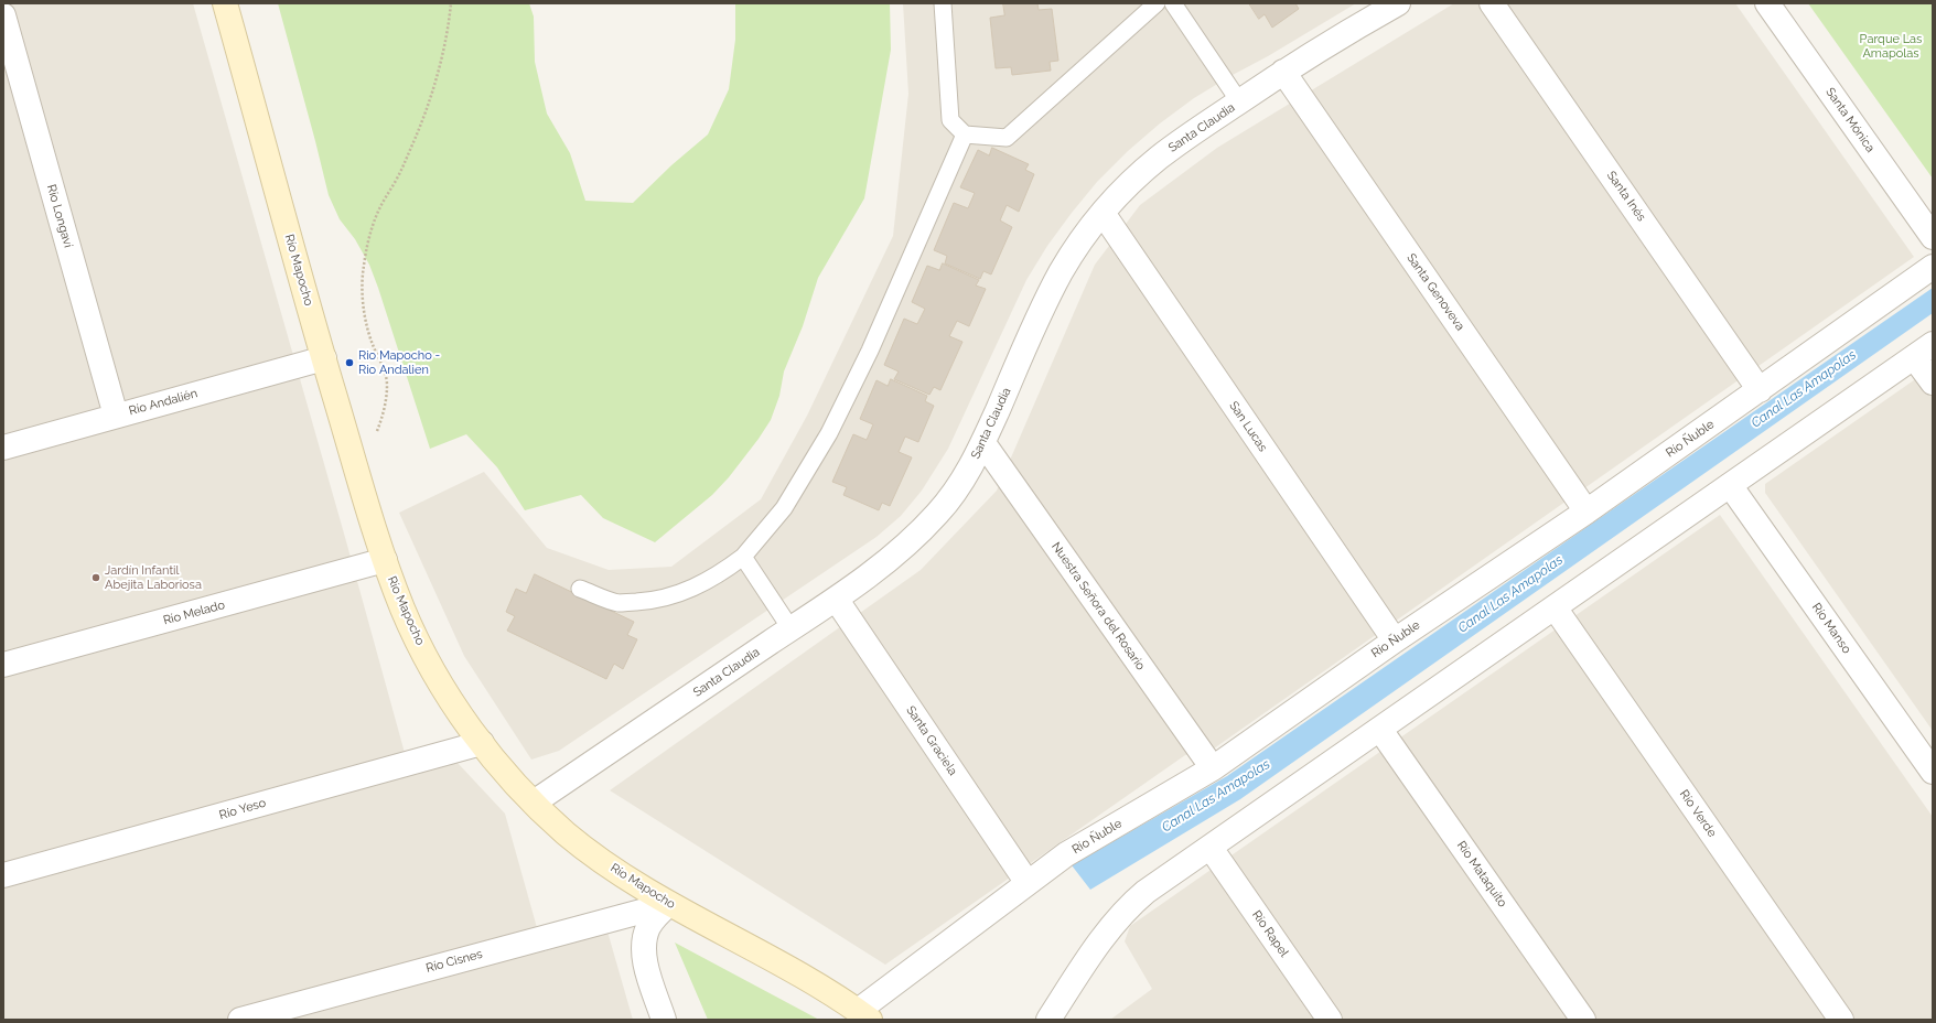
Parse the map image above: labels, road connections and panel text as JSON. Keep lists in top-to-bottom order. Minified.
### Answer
{"streets":{"street":["Santa Mónica","Santa Claudia","Santa Inés","Río Longaví","Río Mapocho","Santa Genoveva","Río Andalién","San Lucas","Río Ñuble","Nuestra Señora del Rosario","Río Melado","Río Manso","Santa Graciela","Río Yeso","Río Verde","Río Mataquito","Río Rapel","Río Cisnes"]},"crossings":[["Santa Claudia","Río Mapocho"],["Santa Claudia","Santa Genoveva"],["Santa Claudia","San Lucas"],["Santa Claudia","Nuestra Señora del Rosario"],["Santa Claudia","Santa Graciela"],["Santa Inés","Río Ñuble"],["Río Longaví","Río Andalién"],["Río Mapocho","Río Andalién"],["Río Mapocho","Río Ñuble"],["Río Mapocho","Río Melado"],["Río Mapocho","Río Yeso"],["Río Mapocho","Río Cisnes"],["Santa Genoveva","Río Ñuble"],["San Lucas","Río Ñuble"],["Río Ñuble","Nuestra Señora del Rosario"],["Río Ñuble","Santa Graciela"]],"water":["Canal Las Amapolas"],"parks":["Parque Las Amapolas"],"places":["Rio Mapocho - Rio Andalien","Jardín Infantil Abejita Laboriosa"]}
